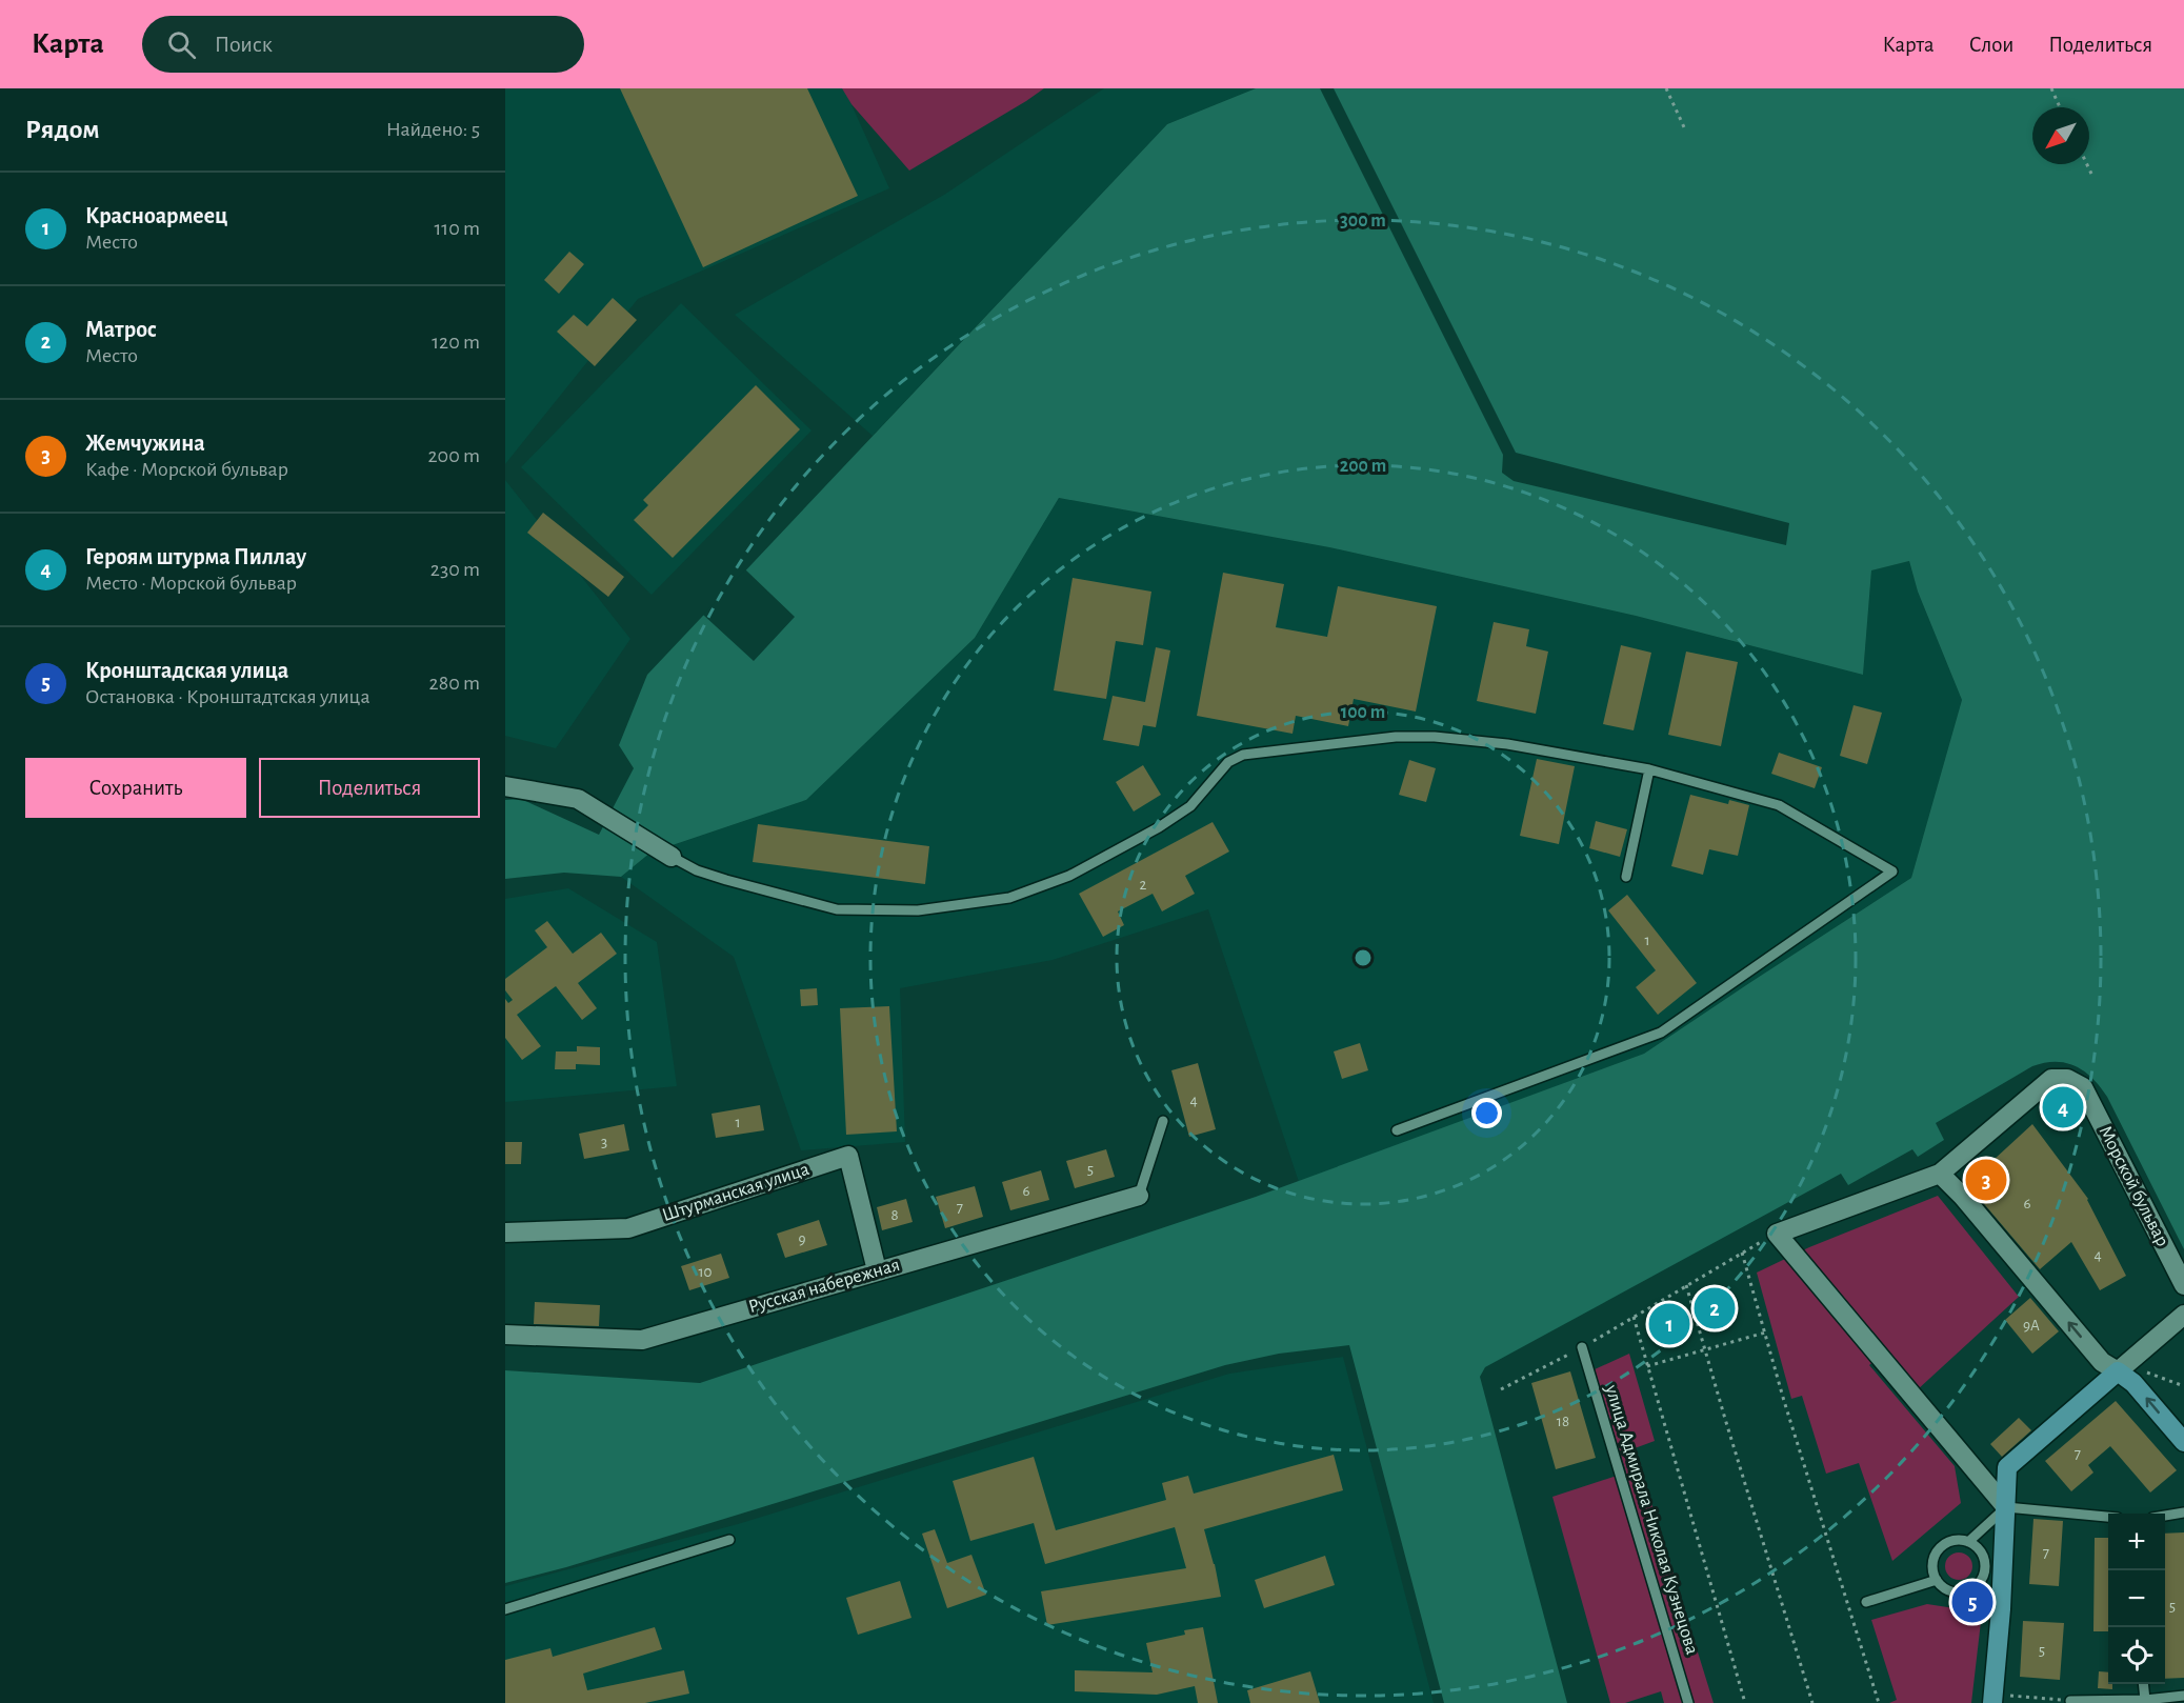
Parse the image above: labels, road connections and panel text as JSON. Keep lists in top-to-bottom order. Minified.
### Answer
{"streets":{"street":["Морской бульвар","Штурманская улица","Русская набережная"],"lane":["улица Адмирала Николая Кузнецова"]},"crossings":[["Штурманская улица","Русская набережная"]],"house_numbers":["2","1","4","1","3","5","6","6","7","8","9","4","10","9А","18","7","7","5","5"],"north":"bottom left","page":{"header":"Карта","search":"Поиск","nav":["Карта","Слои","Поделиться"],"heading":["Рядом","Найдено: 5"],"list":[{"mark":"1","name":"Красноармеец","note":"Место","value":"110 m"},{"mark":"2","name":"Матрос","note":"Место","value":"120 m"},{"mark":"3","name":"Жемчужина","note":"Кафе · Морской бульвар","value":"200 m"},{"mark":"4","name":"Героям штурма Пиллау","note":"Место · Морской бульвар","value":"230 m"},{"mark":"5","name":"Кронштадская улица","note":"Остановка · Кронштадтская улица","value":"280 m"}],"buttons":["Сохранить","Поделиться"],"pins":["4","3","2","1","5"],"map_buttons":["+","−"]},"rings":["300 m","200 m","100 m"]}
